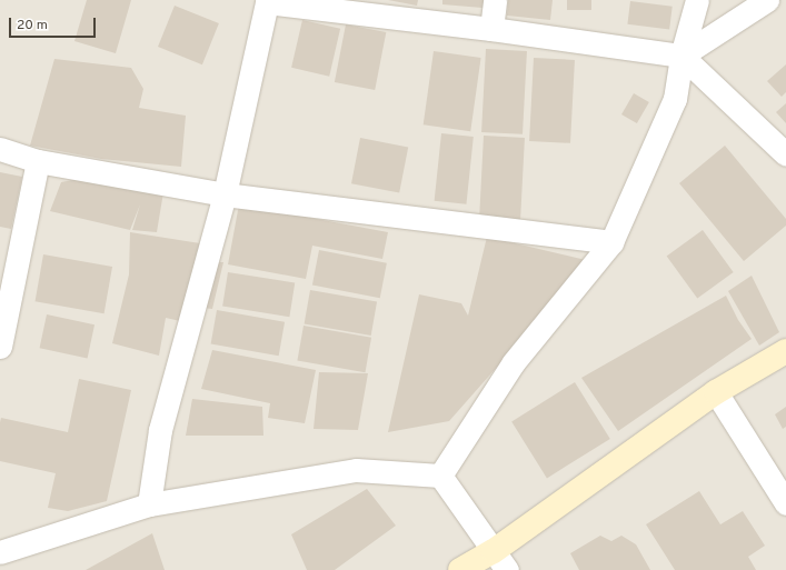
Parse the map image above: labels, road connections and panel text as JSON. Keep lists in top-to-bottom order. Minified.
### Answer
{"scale_bar":"20 m"}
